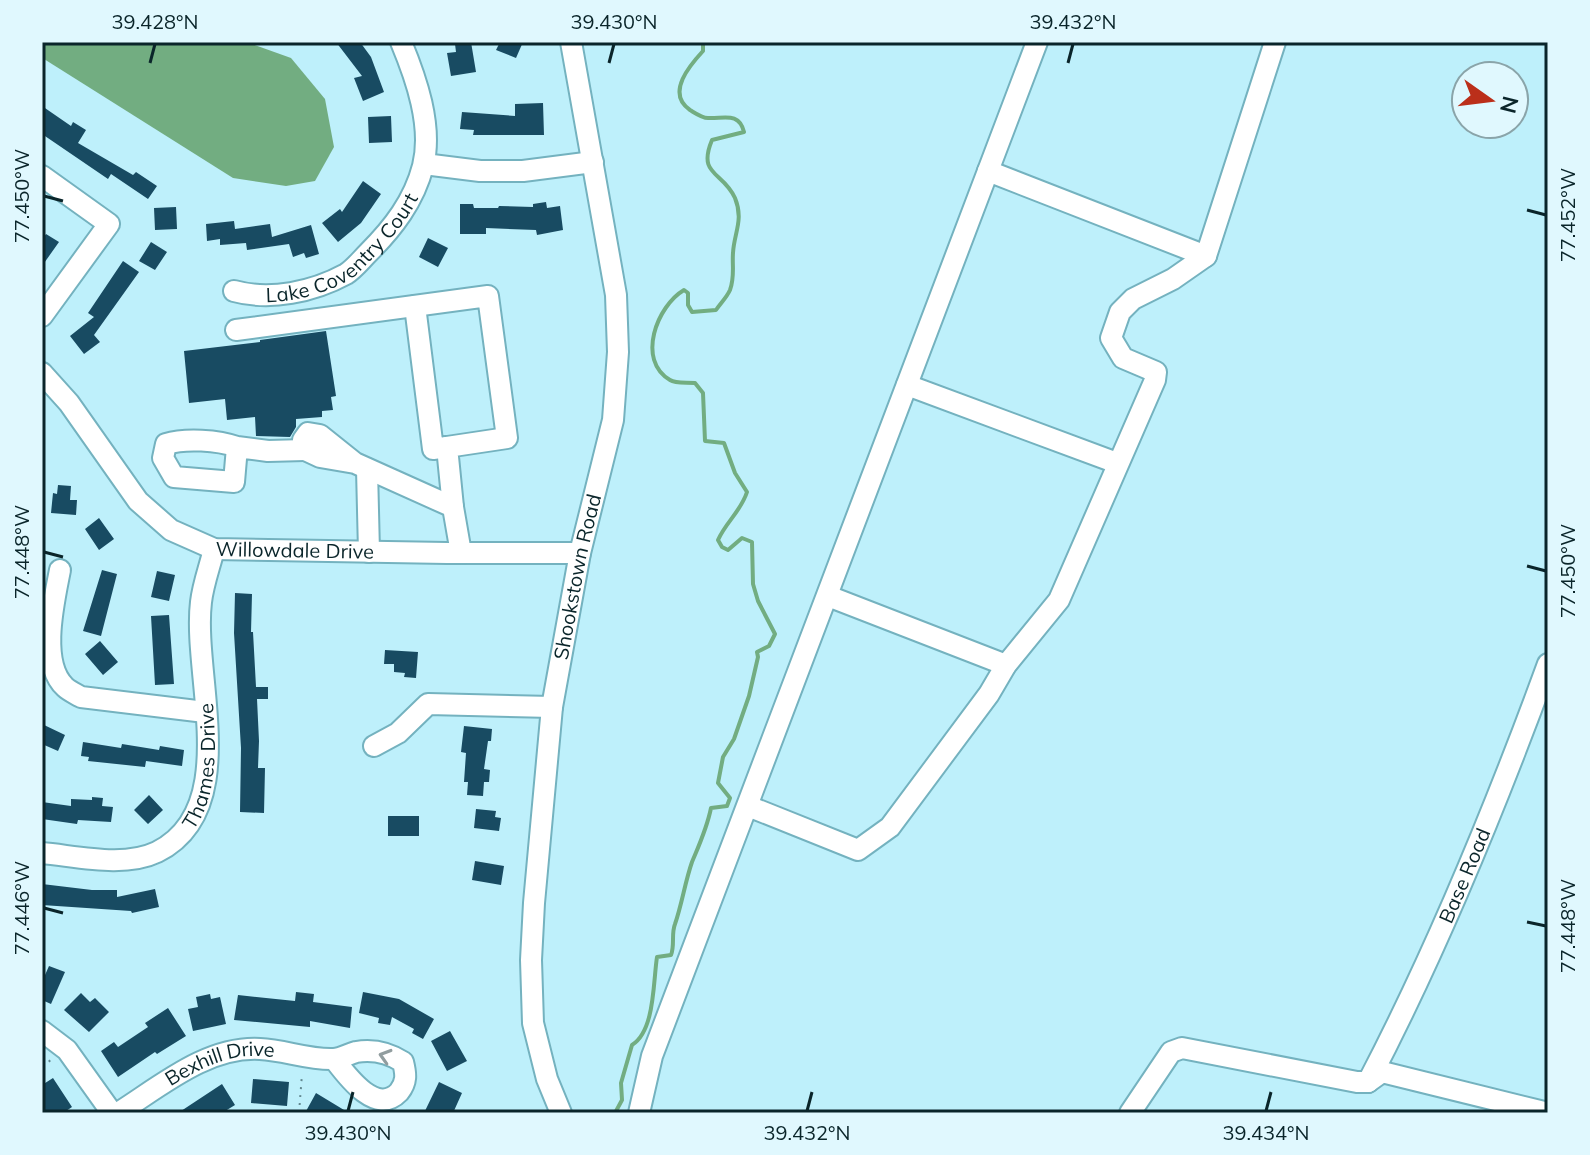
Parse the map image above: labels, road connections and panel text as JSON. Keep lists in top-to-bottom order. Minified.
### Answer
{"streets":{"street":["Lake Coventry Court","Willowdale Drive","Shookstown Road","Thames Drive","Base Road","Bexhill Drive"]},"crossings":[["Willowdale Drive","Shookstown Road"],["Willowdale Drive","Thames Drive"]],"north":"right","coordinates":["39.428°N","39.430°N","39.432°N","77.450°W","77.452°W","77.448°W","77.446°W","39.434°N"]}
